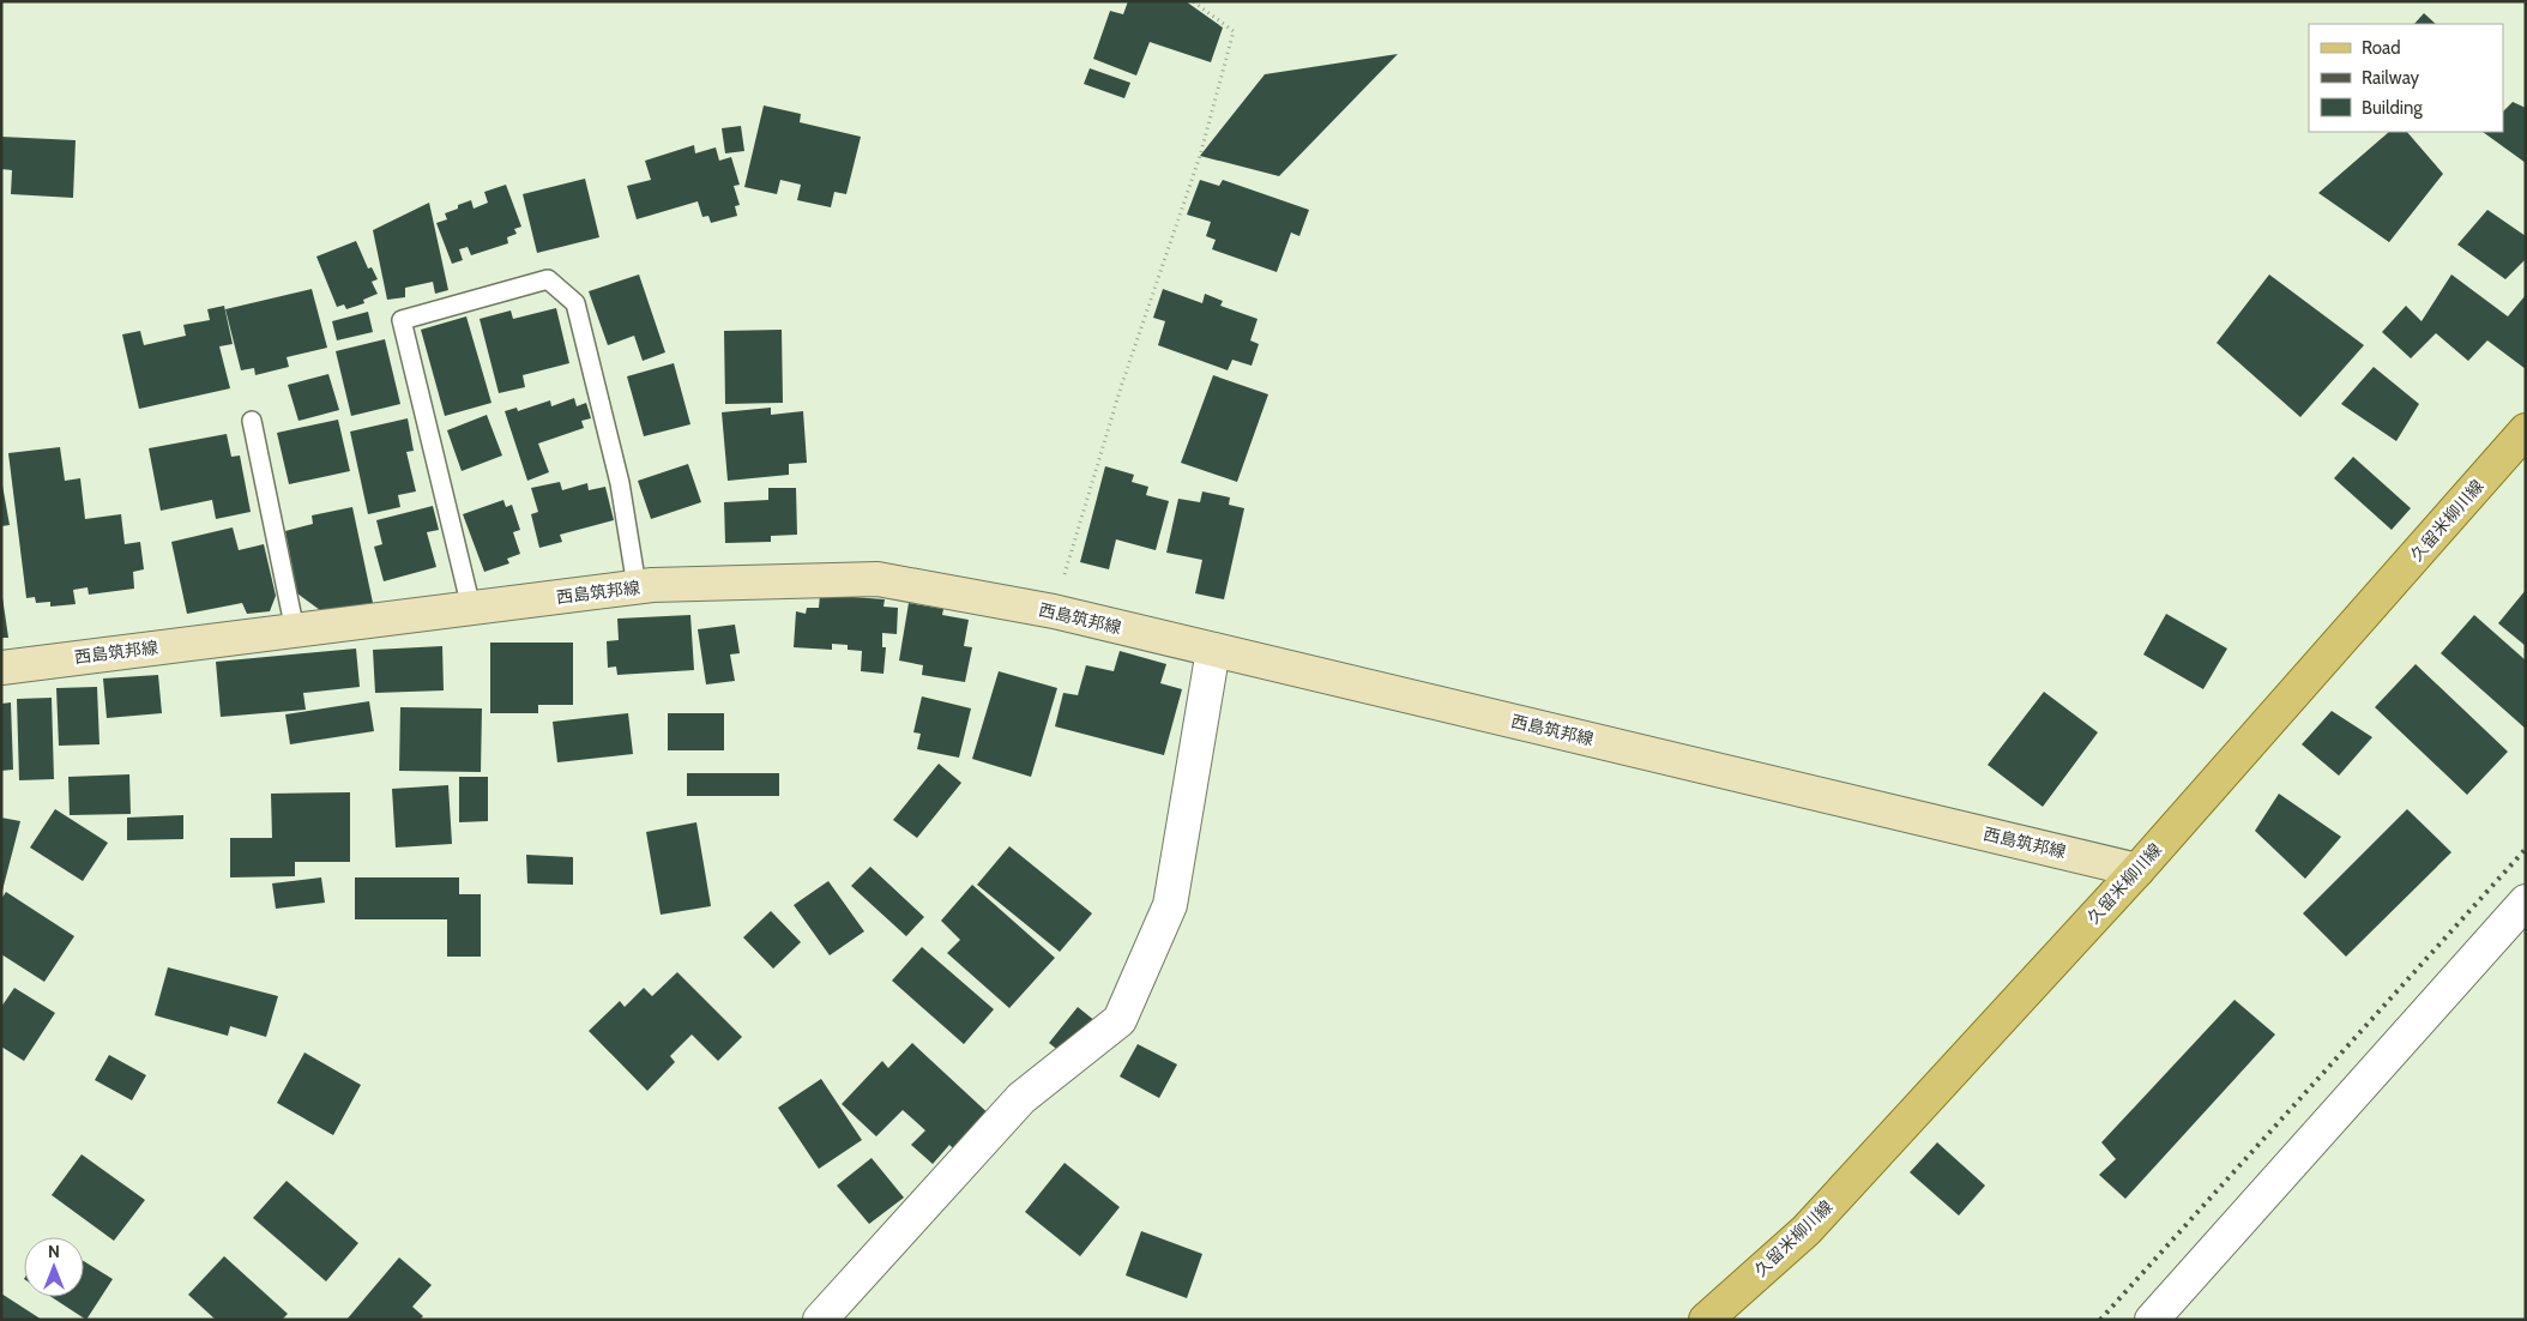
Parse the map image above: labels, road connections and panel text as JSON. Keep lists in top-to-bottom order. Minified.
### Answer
{"streets":{"main road":["久留米柳川線","西島筑邦線"]},"crossings":[["久留米柳川線","西島筑邦線"]],"legend":["Road","Railway","Building"],"north":"top"}
